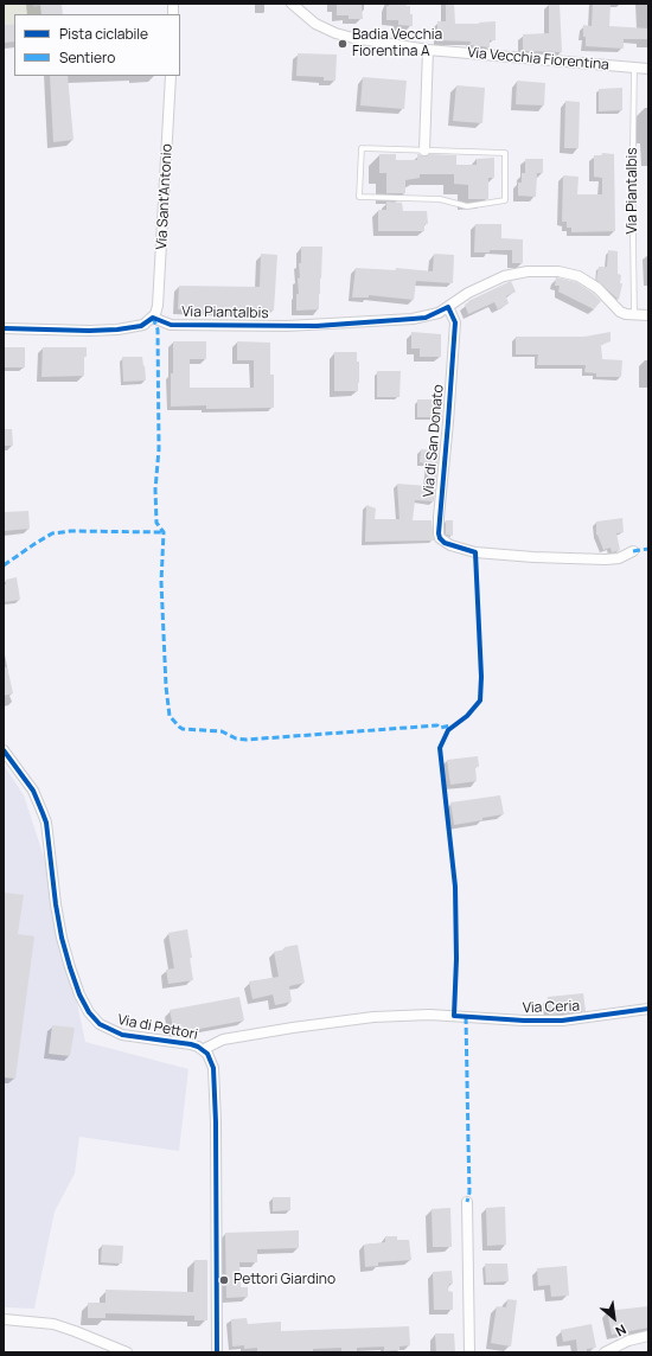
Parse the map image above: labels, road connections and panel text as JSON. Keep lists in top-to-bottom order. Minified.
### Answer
{"streets":{"street":["Via Vecchia Fiorentina","Via Piantalbis","Via Sant'Antonio","Via di San Donato","Via Ceria","Via di Pettori"]},"crossings":[["Via Vecchia Fiorentina","Via Piantalbis"],["Via Piantalbis","Via Sant'Antonio"],["Via Piantalbis","Via di San Donato"],["Via Ceria","Via di Pettori"]],"places":["Badia Vecchia Fiorentina A","Pettori Giardino"],"legend":["Pista ciclabile","Sentiero"],"north":"bottom right"}
